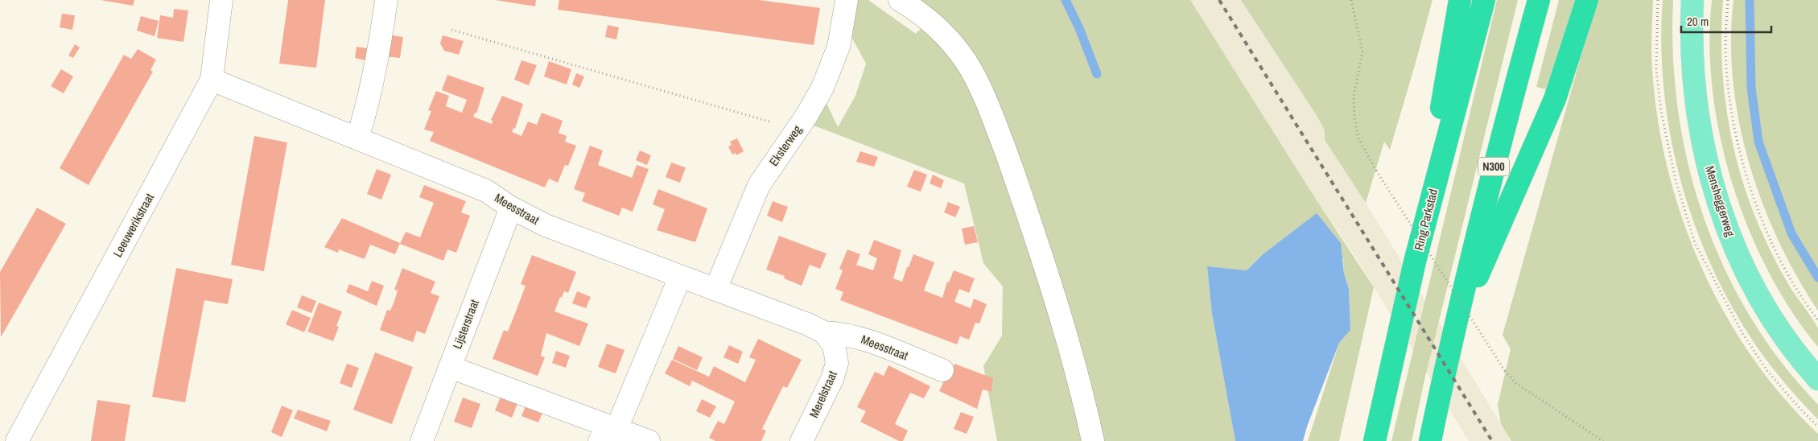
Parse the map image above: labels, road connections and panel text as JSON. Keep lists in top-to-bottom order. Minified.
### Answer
{"streets":{"highway":["N300","Ring Parkstad"],"main road":["Mensheggerweg"],"street":["Eksterweg","Meesstraat","Leeuwerikstraat","Lijsterstraat","Merelstraat"]},"crossings":[["Eksterweg","Meesstraat"],["Meesstraat","Leeuwerikstraat"],["Meesstraat","Lijsterstraat"],["Meesstraat","Merelstraat"]],"scale_bar":"20 m"}
